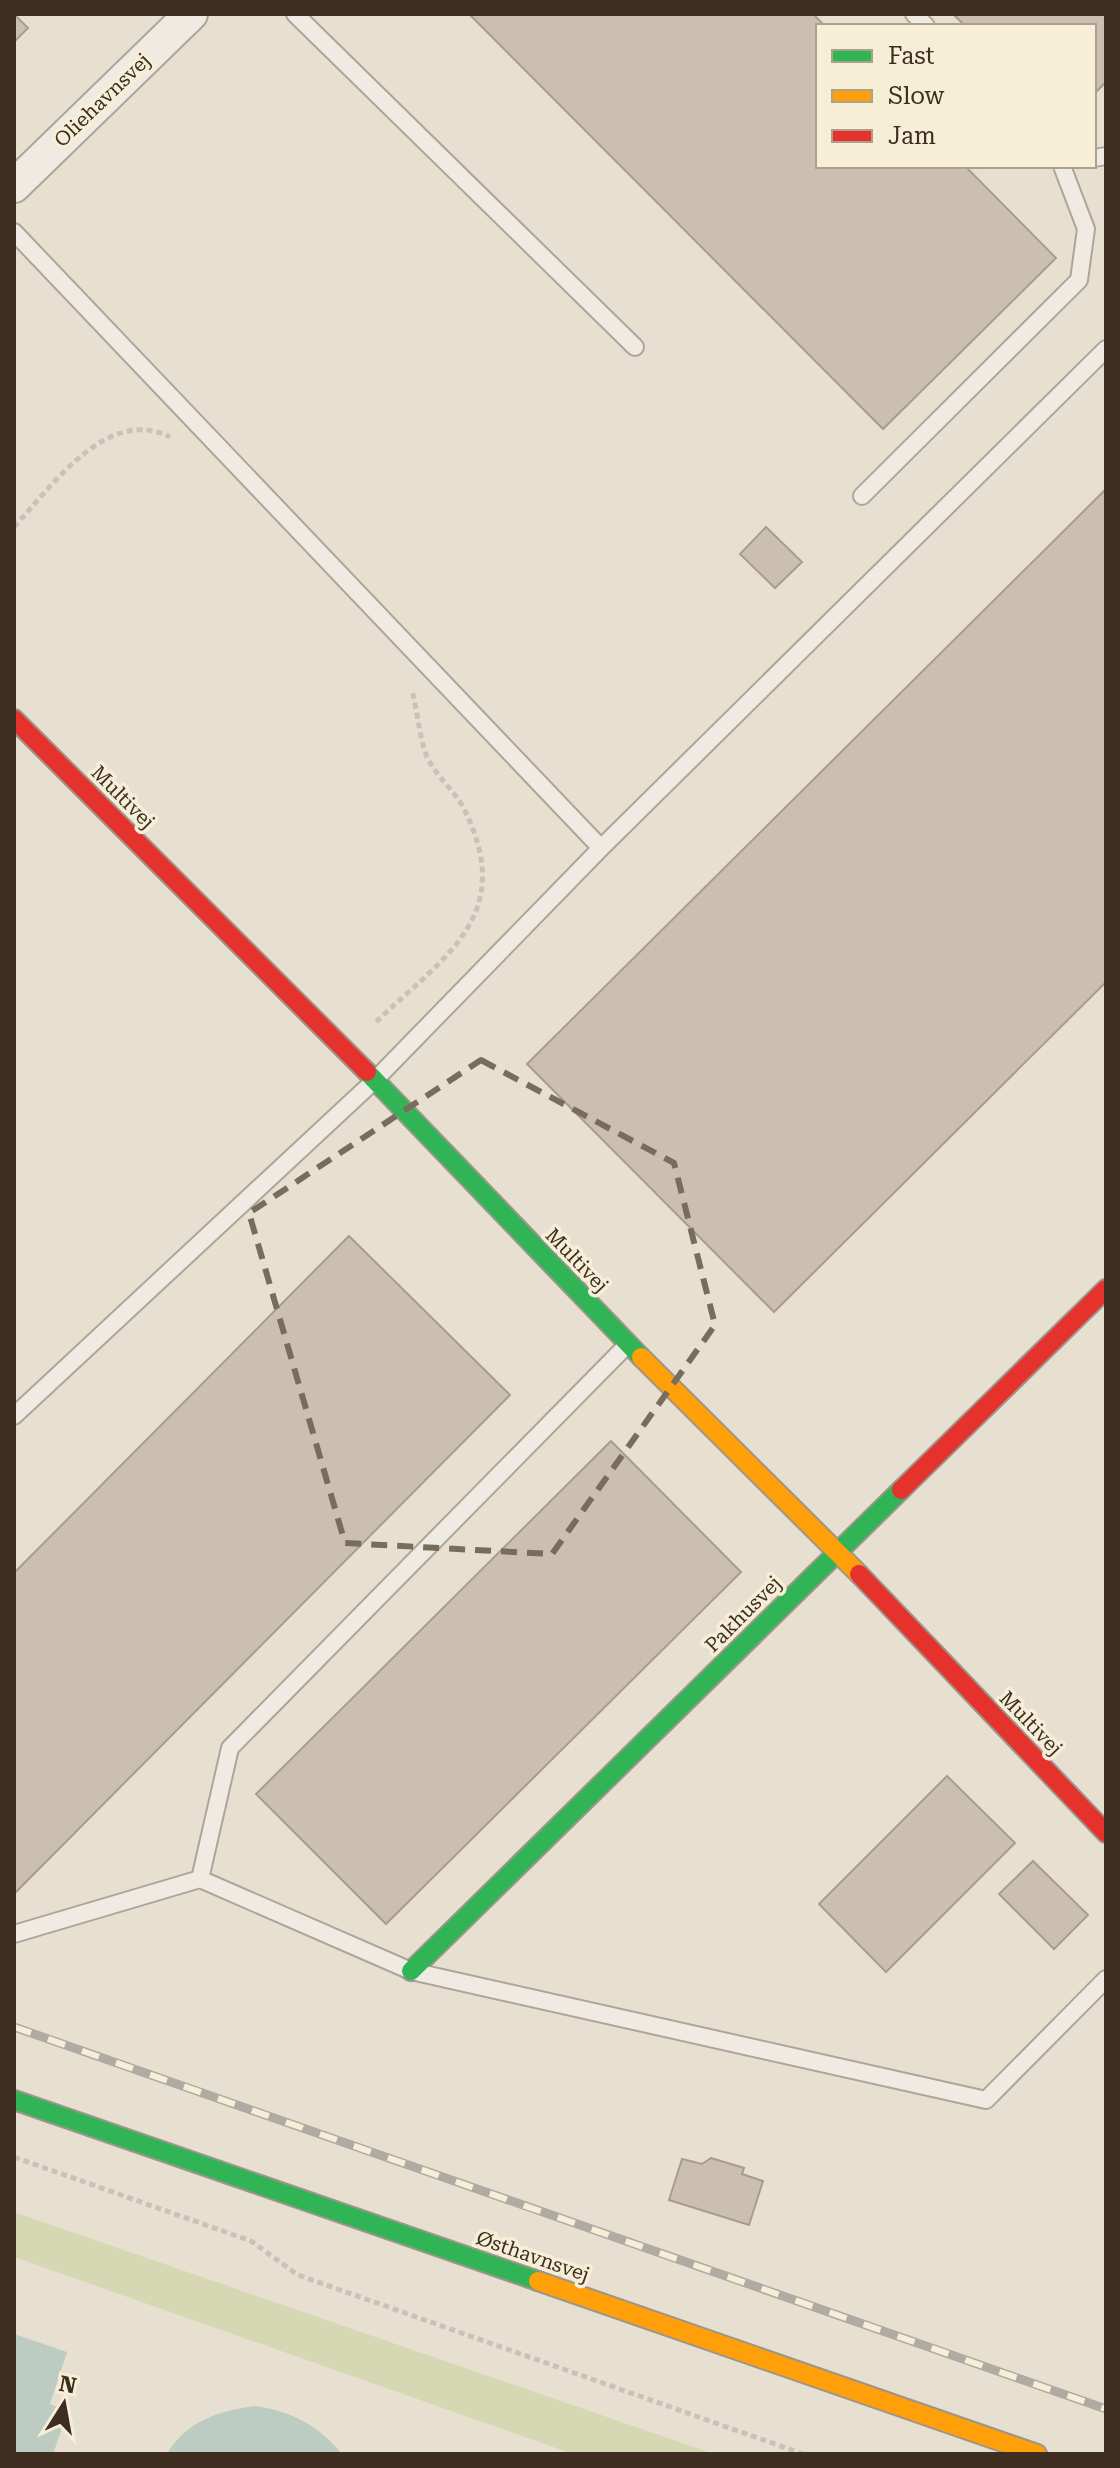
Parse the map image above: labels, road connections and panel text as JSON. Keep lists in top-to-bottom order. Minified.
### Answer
{"streets":{"street":["Oliehavnsvej","Multivej","Pakhusvej","Østhavnsvej"]},"crossings":[["Multivej","Pakhusvej"]],"legend":["Fast","Slow","Jam"],"north":"top"}
